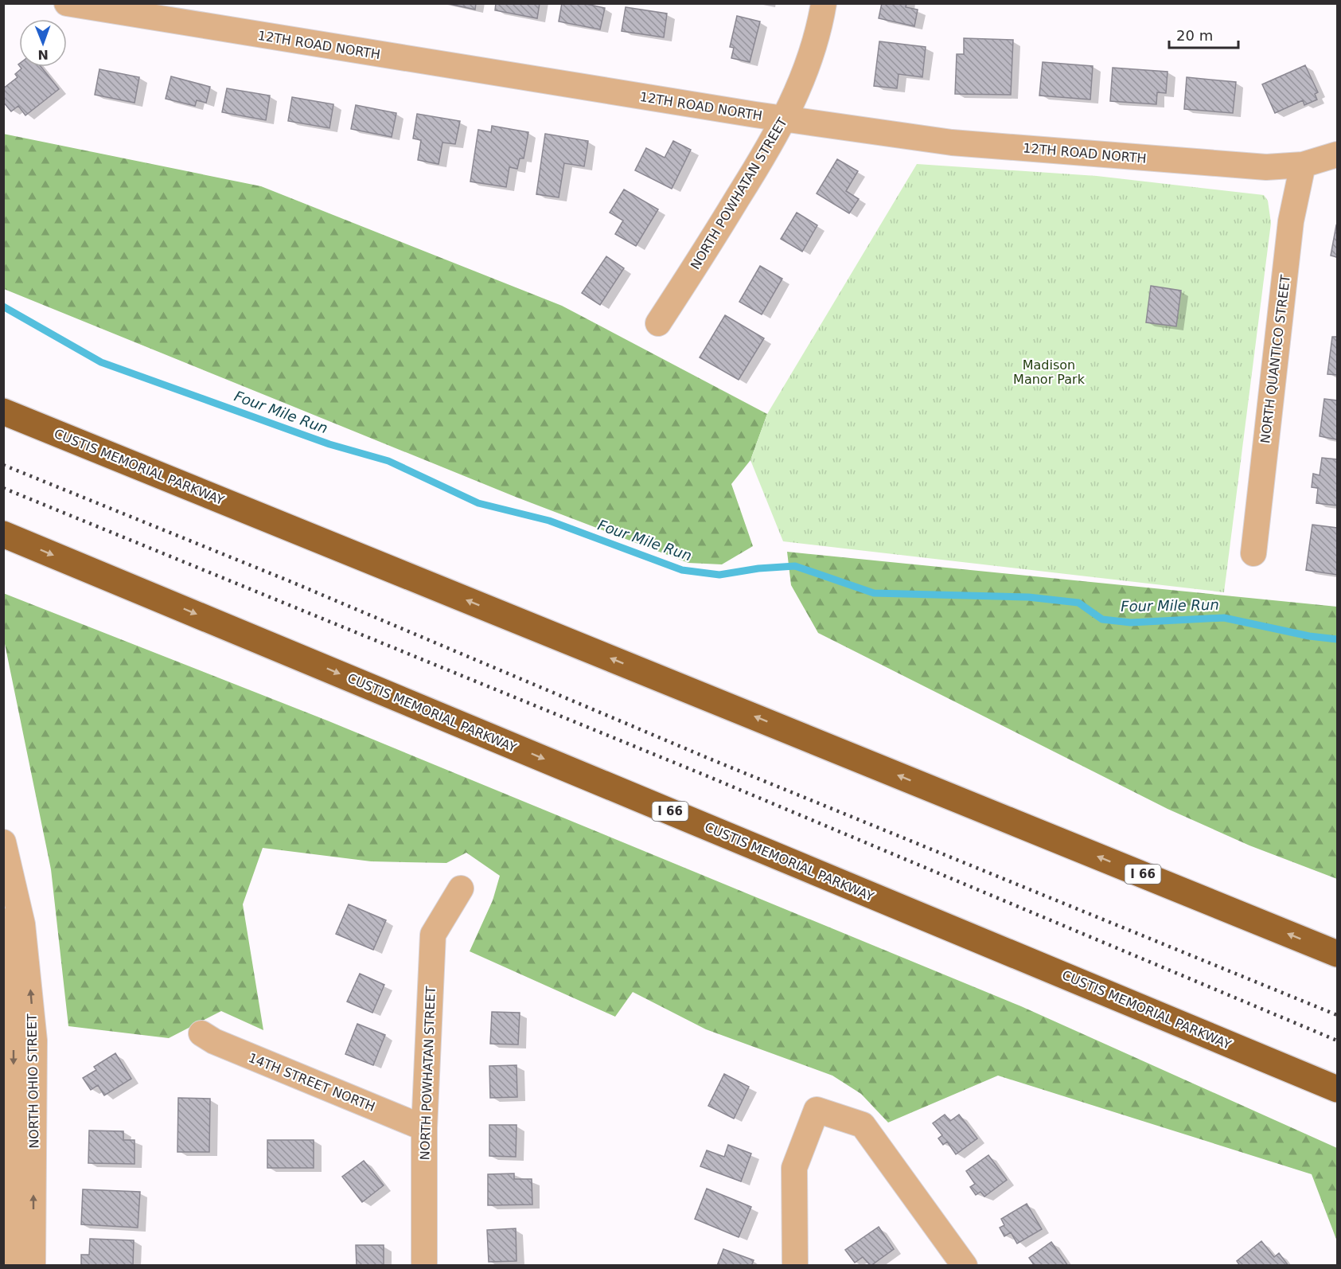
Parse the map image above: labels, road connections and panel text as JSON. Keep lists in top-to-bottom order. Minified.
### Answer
{"streets":{"highway":["CUSTIS MEMORIAL PARKWAY","I 66"],"street":["12TH ROAD NORTH","NORTH POWHATAN STREET","NORTH QUANTICO STREET","NORTH OHIO STREET","14TH STREET NORTH"]},"crossings":[["12TH ROAD NORTH","NORTH POWHATAN STREET"],["12TH ROAD NORTH","NORTH QUANTICO STREET"],["NORTH POWHATAN STREET","14TH STREET NORTH"]],"water":["Four Mile Run"],"parks":["Madison Manor Park"],"scale_bar":"20 m","north":"bottom"}
